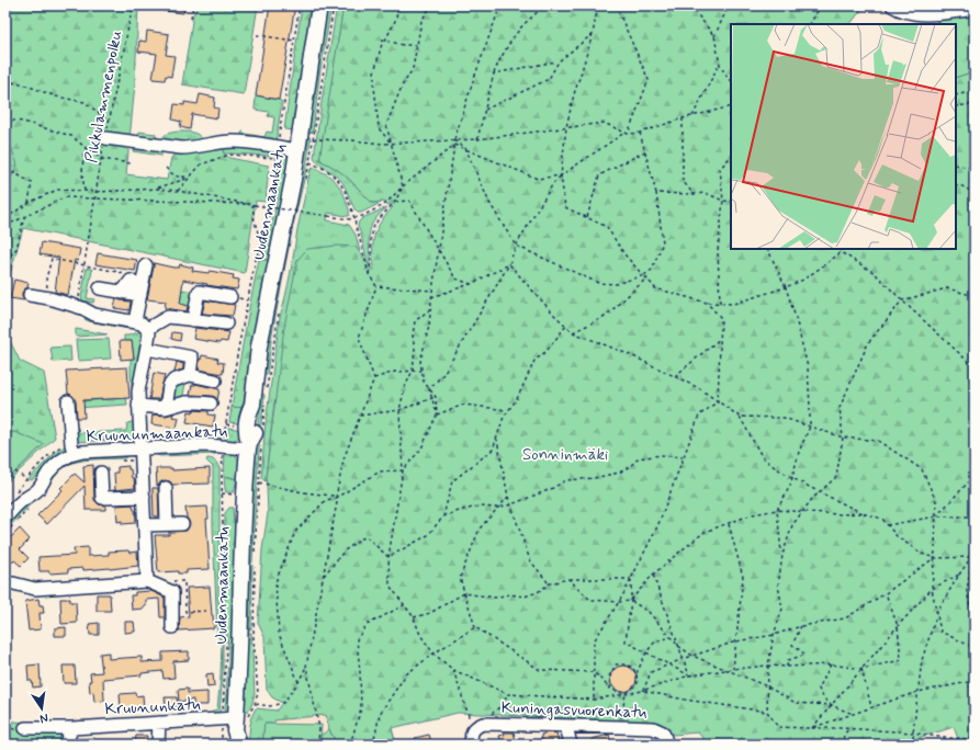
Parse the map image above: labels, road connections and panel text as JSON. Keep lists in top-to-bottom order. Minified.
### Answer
{"streets":{"main road":["Uudenmaankatu"],"street":["Kruununmaankatu","Kruununkatu","Kuningasvuorenkatu"],"path":["Pikkulammenpolku"]},"crossings":[["Uudenmaankatu","Kruununmaankatu"],["Uudenmaankatu","Kruununkatu"]],"parks":["Sonninmäki"],"north":"bottom"}
